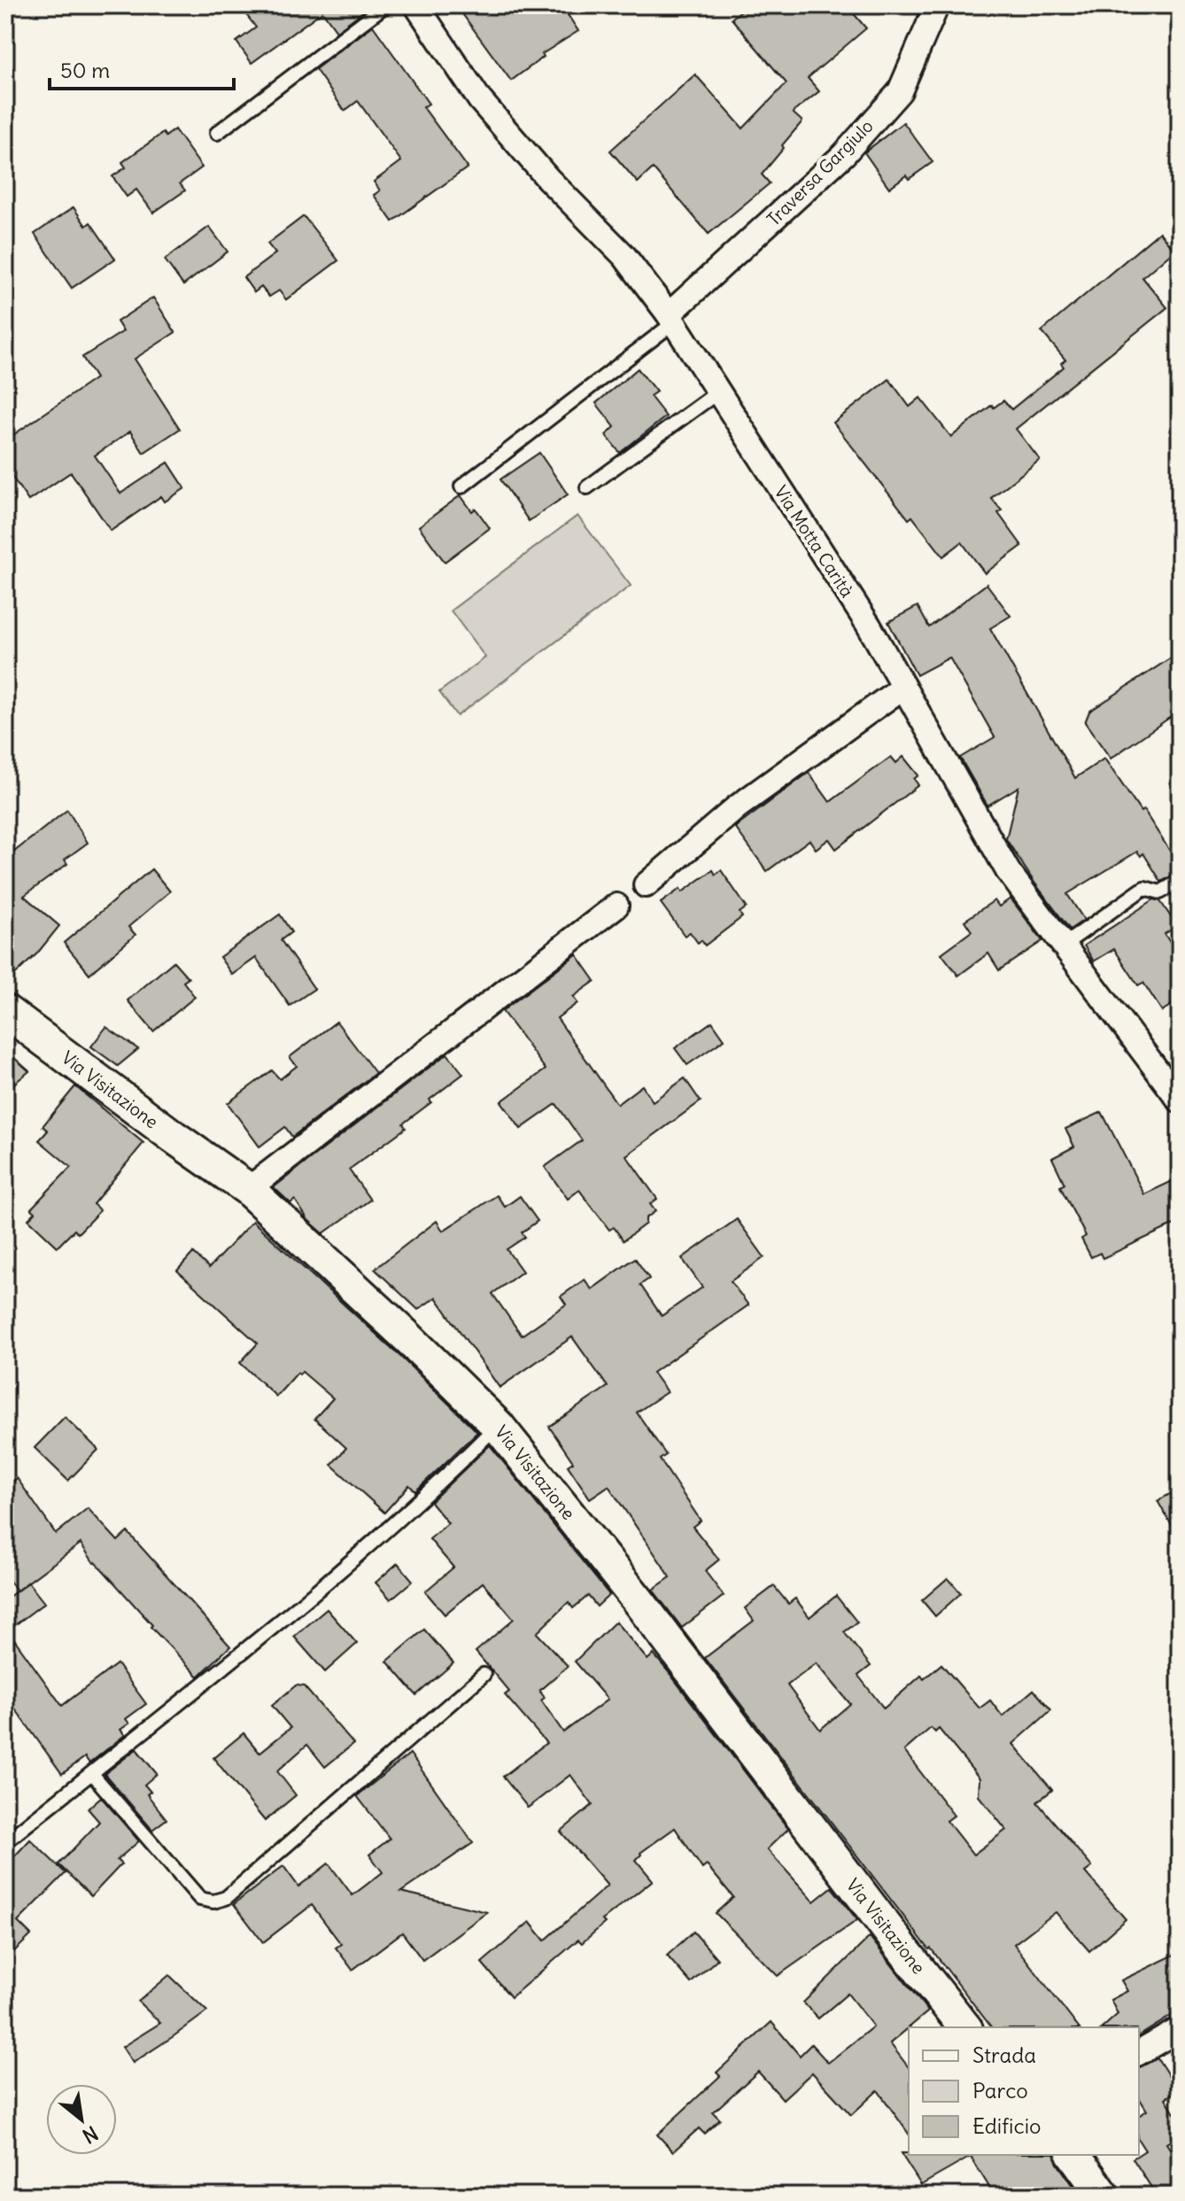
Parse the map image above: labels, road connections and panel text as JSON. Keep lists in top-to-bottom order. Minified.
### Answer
{"streets":{"street":["Traversa Gargiulo","Via Motta Carità","Via Visitazione"]},"crossings":[["Traversa Gargiulo","Via Motta Carità"]],"legend":["Strada","Parco","Edificio"],"scale_bar":"50 m","north":"bottom right"}
